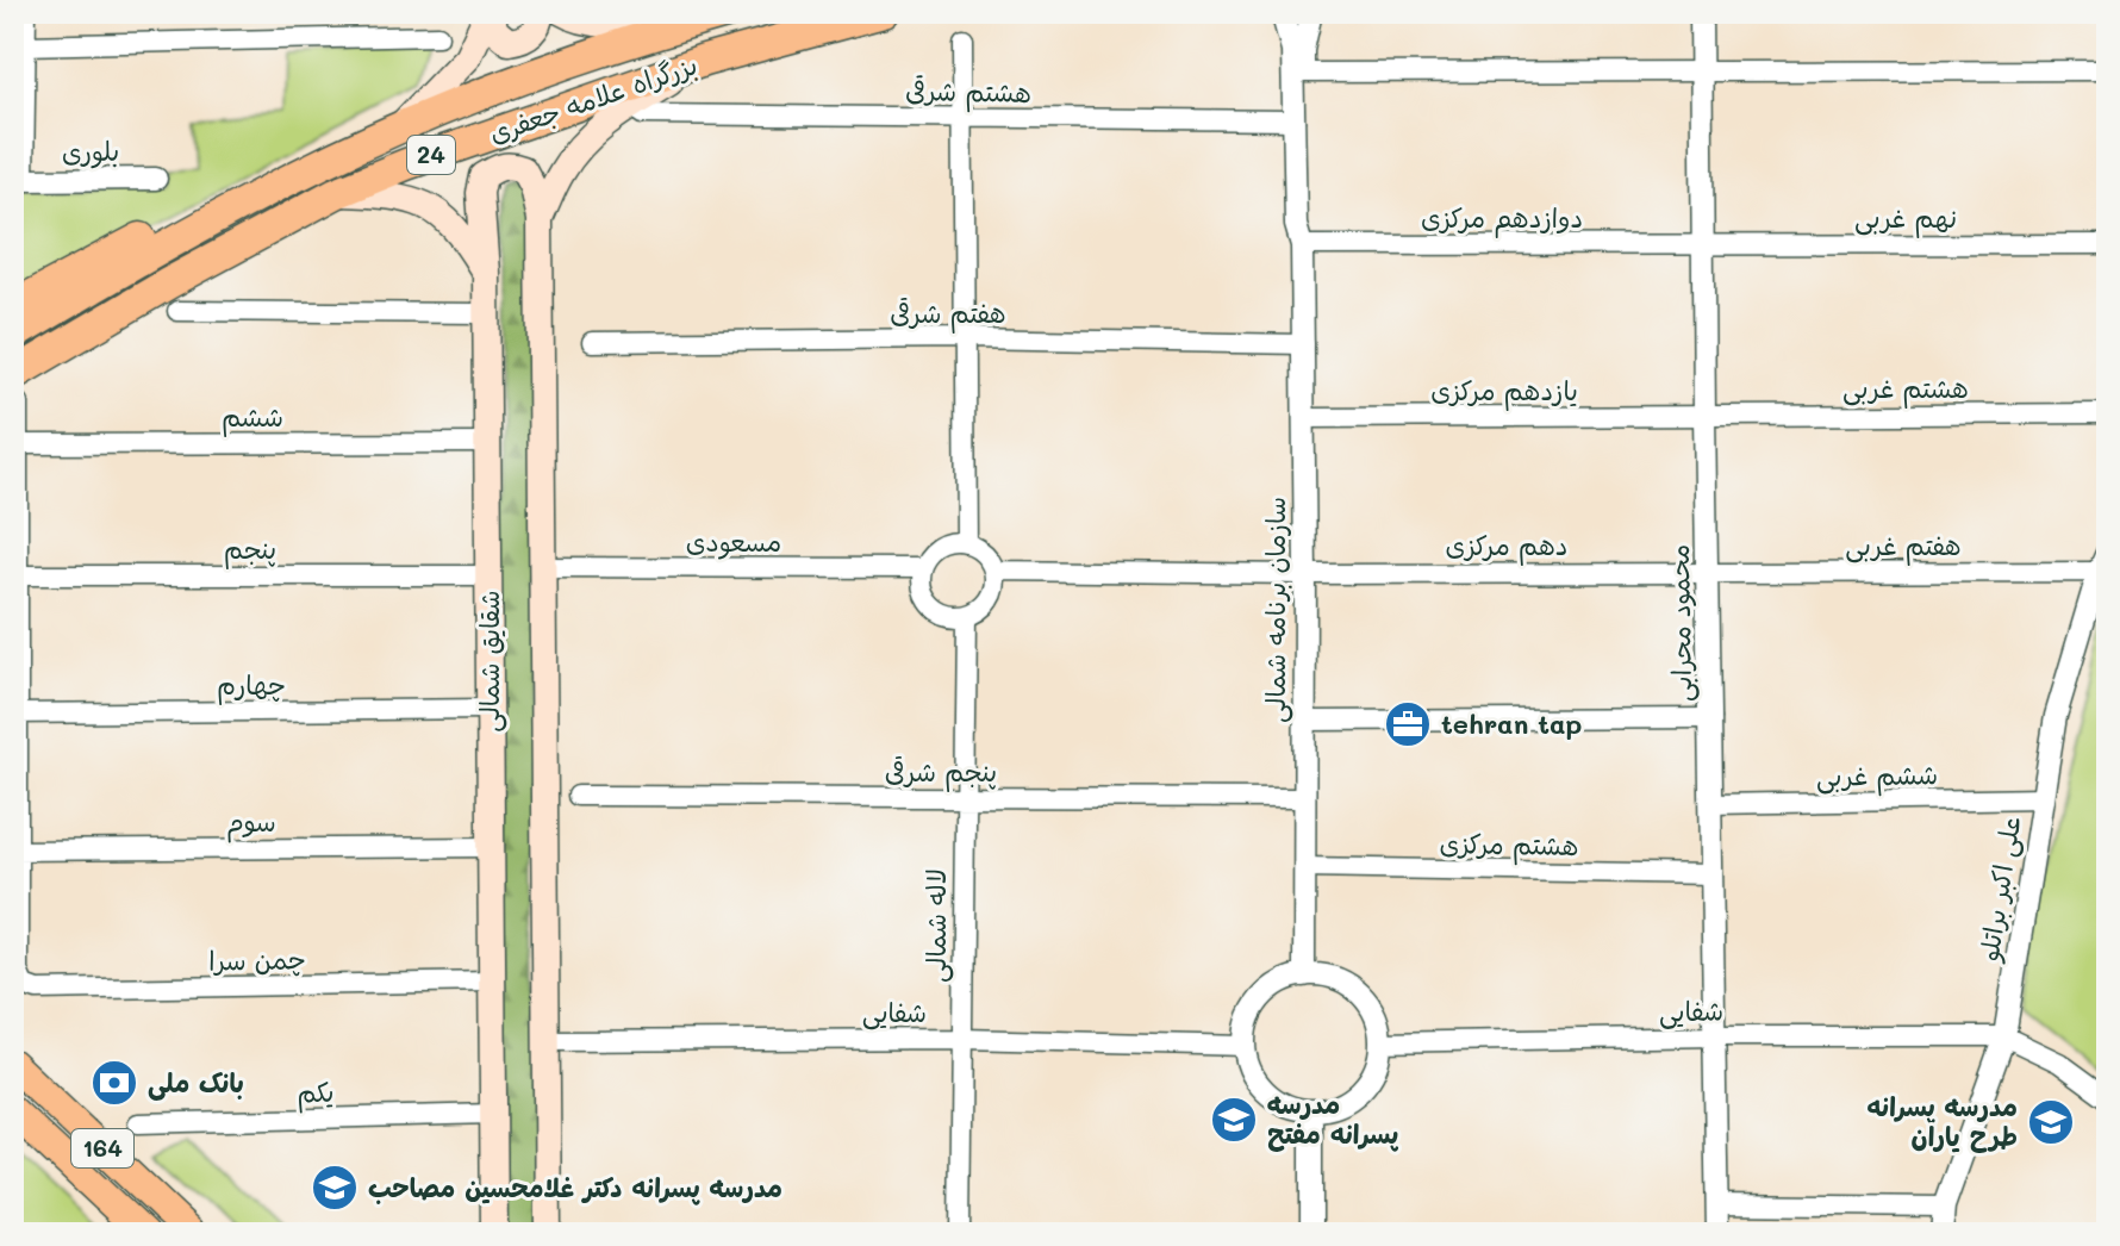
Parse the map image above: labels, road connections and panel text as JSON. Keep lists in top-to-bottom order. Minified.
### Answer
{"streets":{"highway":["بزرگراه علامه جعفری","24"],"main road":["شقایق شمالی","164"],"street":["هشتم شرقی","بلوری","دوازدهم مرکزی","نهم غربی","هفتم شرقی","هشتم غربی","یازدهم مرکزی","ششم","مسعودی","دهم مرکزی","هفتم غربی","پنجم","سازمان برنامه شمالی","محمود محرابی","چهارم","پنجم شرقی","ششم غربی","سوم","هشتم مرکزی","علی اکبر براتلو","لاله شمالی","چمن سرا","شفایی","یکم"]},"crossings":[["دوازدهم مرکزی","نهم غربی"],["دوازدهم مرکزی","سازمان برنامه شمالی"],["دوازدهم مرکزی","محمود محرابی"],["نهم غربی","محمود محرابی"],["هفتم شرقی","سازمان برنامه شمالی"],["هشتم غربی","یازدهم مرکزی"],["هشتم غربی","محمود محرابی"],["یازدهم مرکزی","سازمان برنامه شمالی"],["یازدهم مرکزی","محمود محرابی"],["ششم","شقایق شمالی"],["مسعودی","دهم مرکزی"],["مسعودی","شقایق شمالی"],["مسعودی","لاله شمالی"],["دهم مرکزی","هفتم غربی"],["دهم مرکزی","سازمان برنامه شمالی"],["دهم مرکزی","محمود محرابی"],["دهم مرکزی","لاله شمالی"],["هفتم غربی","محمود محرابی"],["هفتم غربی","علی اکبر براتلو"],["پنجم","شقایق شمالی"],["سازمان برنامه شمالی","پنجم شرقی"],["سازمان برنامه شمالی","هشتم مرکزی"],["سازمان برنامه شمالی","شفایی"],["محمود محرابی","ششم غربی"],["محمود محرابی","هشتم مرکزی"],["محمود محرابی","شفایی"],["شقایق شمالی","چهارم"],["شقایق شمالی","سوم"],["شقایق شمالی","چمن سرا"],["شقایق شمالی","شفایی"],["شقایق شمالی","یکم"],["پنجم شرقی","لاله شمالی"],["ششم غربی","علی اکبر براتلو"],["سوم","چمن سرا"],["علی اکبر براتلو","شفایی"],["لاله شمالی","شفایی"]],"places":{"office":["tehran tap"],"bank":["بانک ملی"],"school or university":["مدرسه پسرانه مفتح","مدرسه پسرانه طرح یاران","مدرسه پسرانه دکتر غلامحسین مصاحب"]}}
